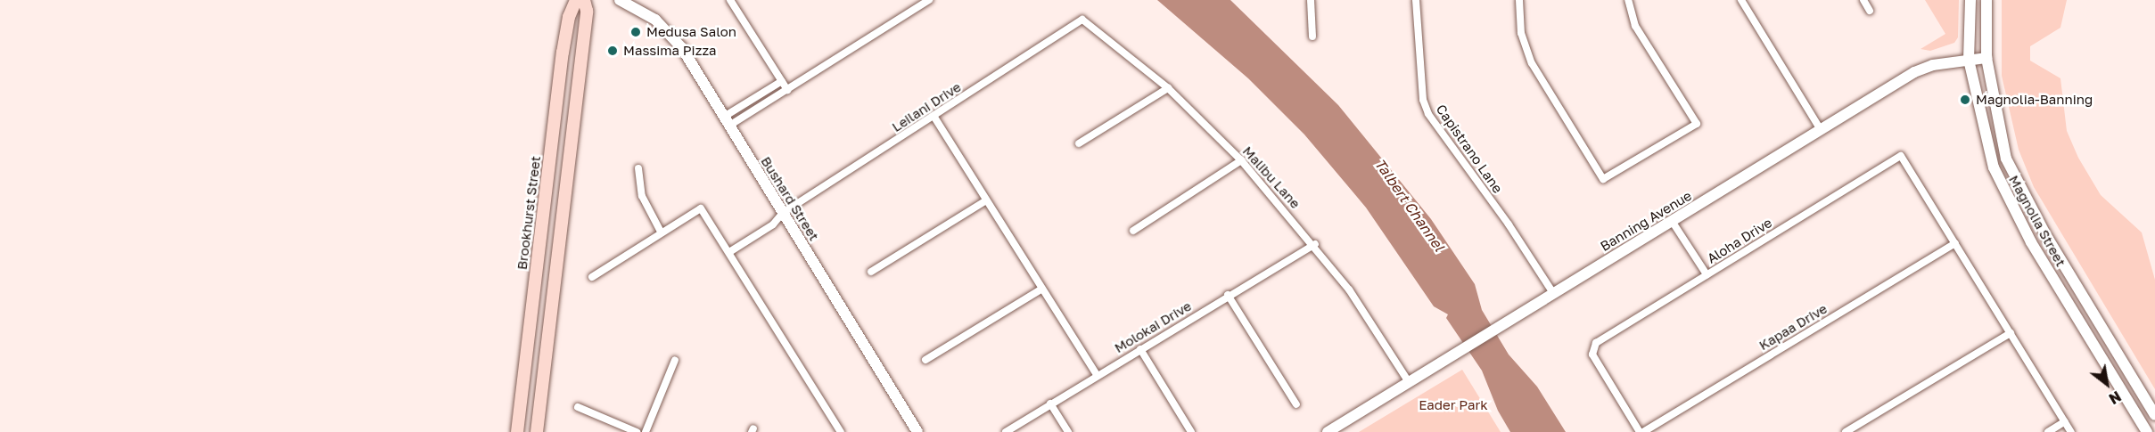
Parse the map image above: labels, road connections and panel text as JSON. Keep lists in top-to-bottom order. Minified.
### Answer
{"streets":{"main road":["Brookhurst Street"],"street":["Leilani Drive","Capistrano Lane","Malibu Lane","Bushard Street","Banning Avenue","Magnolia Street","Aloha Drive","Molokai Drive","Kapaa Drive"]},"crossings":[["Leilani Drive","Malibu Lane"],["Leilani Drive","Bushard Street"],["Capistrano Lane","Banning Avenue"],["Malibu Lane","Banning Avenue"],["Malibu Lane","Molokai Drive"],["Banning Avenue","Magnolia Street"],["Aloha Drive","Kapaa Drive"]],"water":["Talbert Channel"],"parks":["Eader Park"],"places":["Medusa Salon","Massima Pizza","Magnolia-Banning"],"north":"bottom right"}
